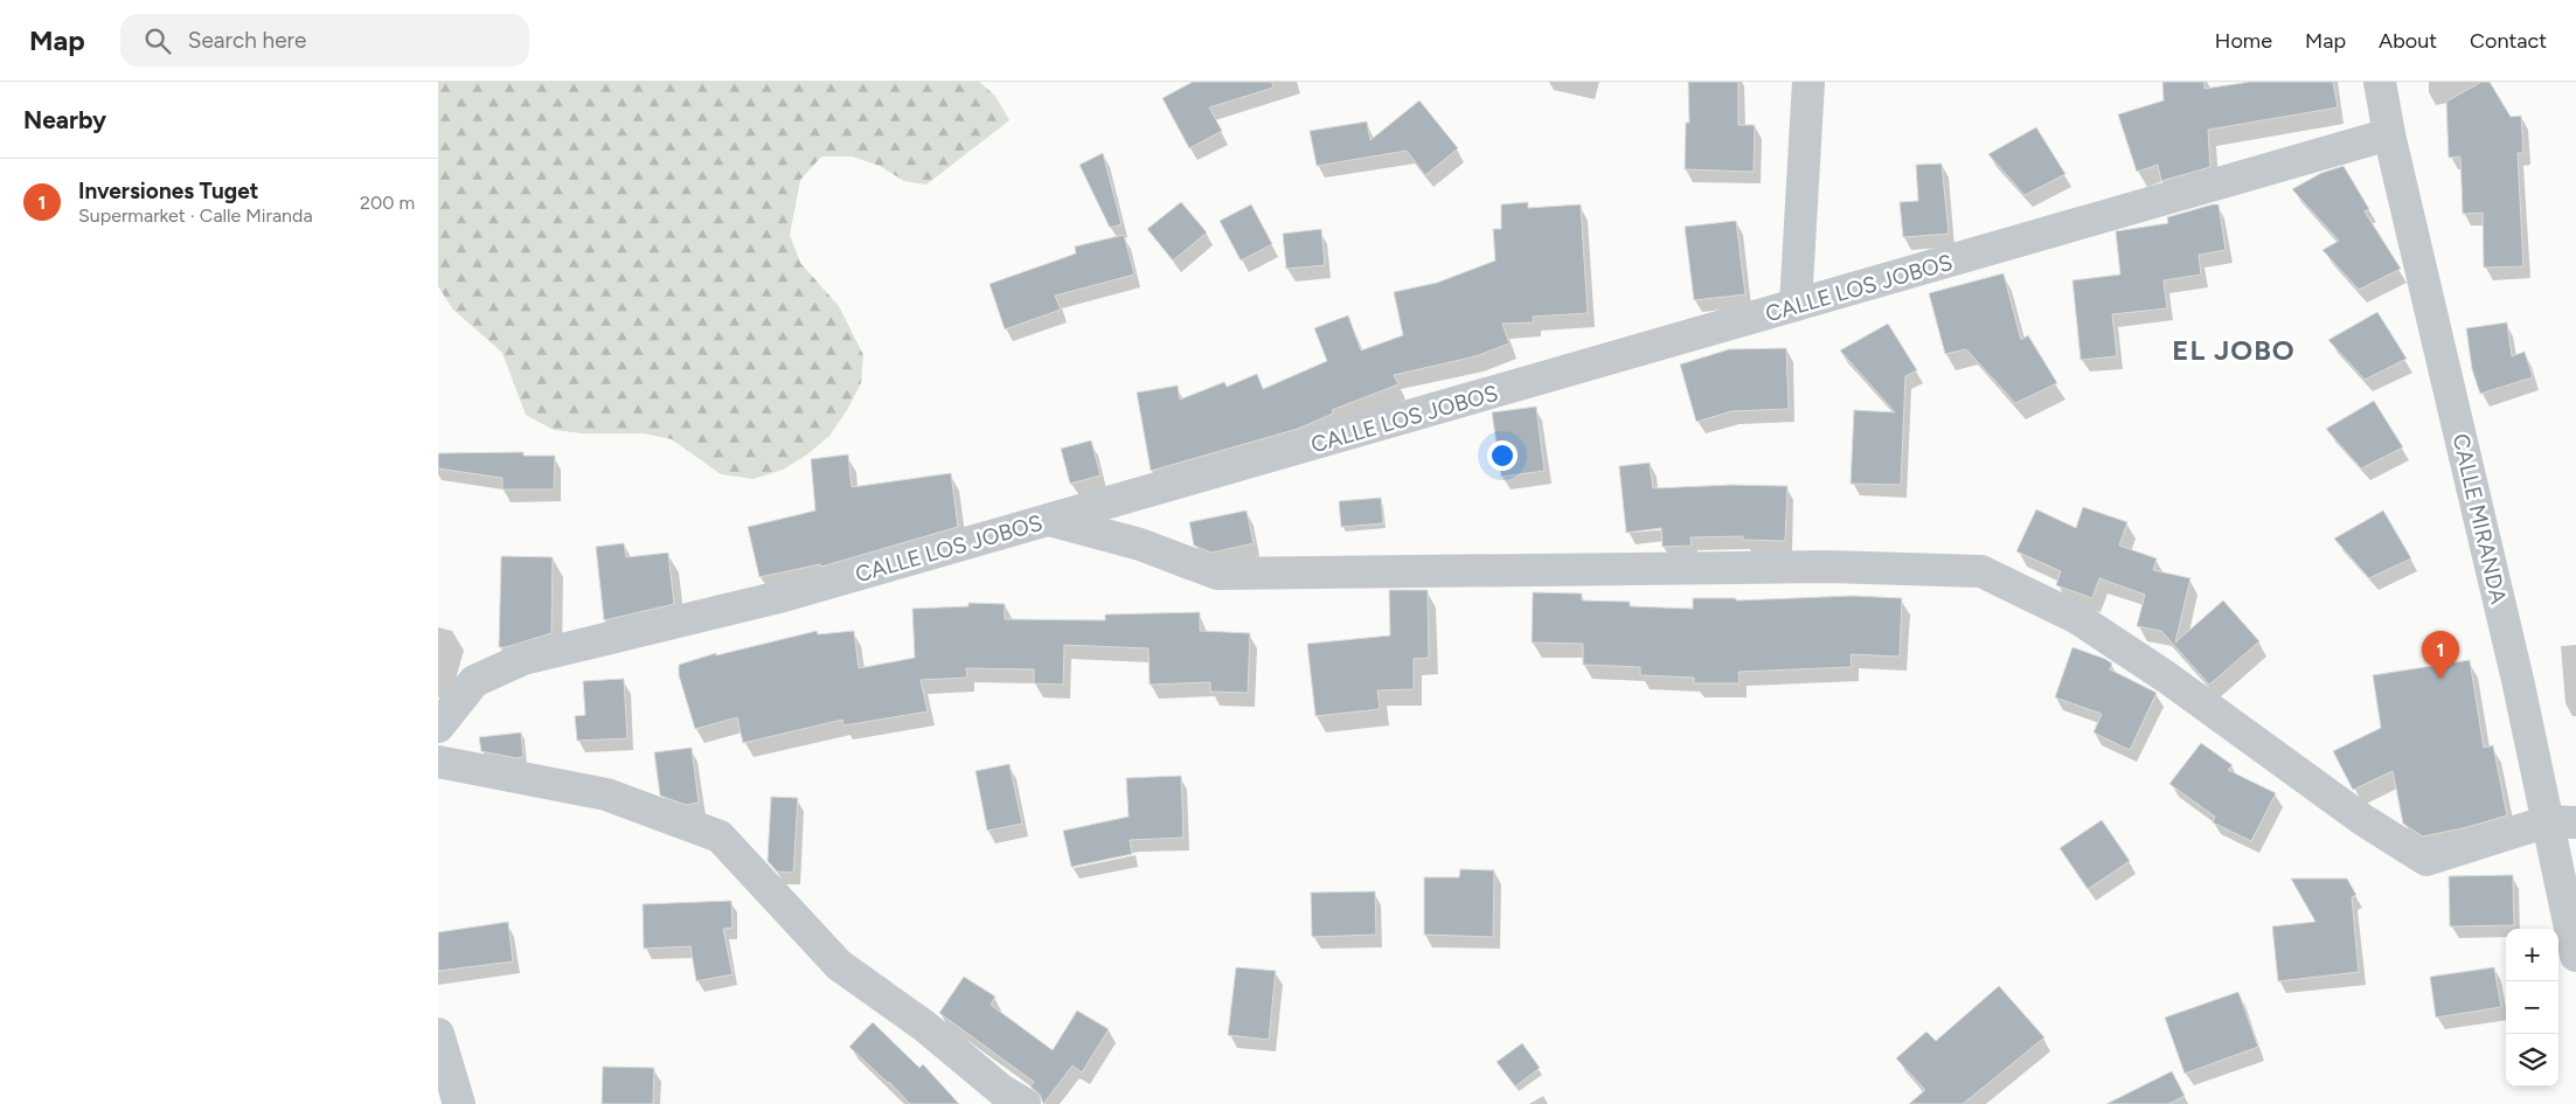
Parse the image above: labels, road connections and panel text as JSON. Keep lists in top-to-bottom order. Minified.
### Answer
{"streets":{"street":["CALLE LOS JOBOS","CALLE MIRANDA"]},"crossings":[["CALLE LOS JOBOS","CALLE MIRANDA"]],"districts":["EL JOBO"],"page":{"header":"Map","search":"Search here","nav":["Home","Map","About","Contact"],"heading":"Nearby","list":[{"mark":"1","name":"Inversiones Tuget","note":"Supermarket · Calle Miranda","value":"200 m"}],"pins":"1","map_buttons":["+","−"]}}
